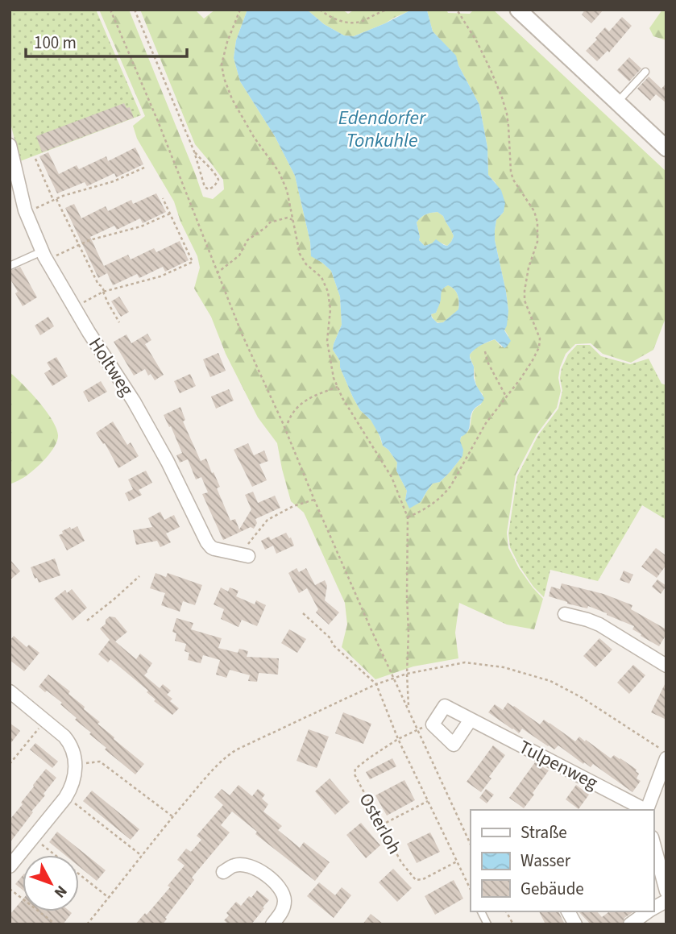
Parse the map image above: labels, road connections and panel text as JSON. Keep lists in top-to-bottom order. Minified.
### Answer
{"streets":{"street":["Holtweg","Tulpenweg"],"path":["Osterloh"]},"water":["Edendorfer Tonkuhle"],"legend":["Straße","Wasser","Gebäude"],"scale_bar":"100 m","north":"bottom right"}
